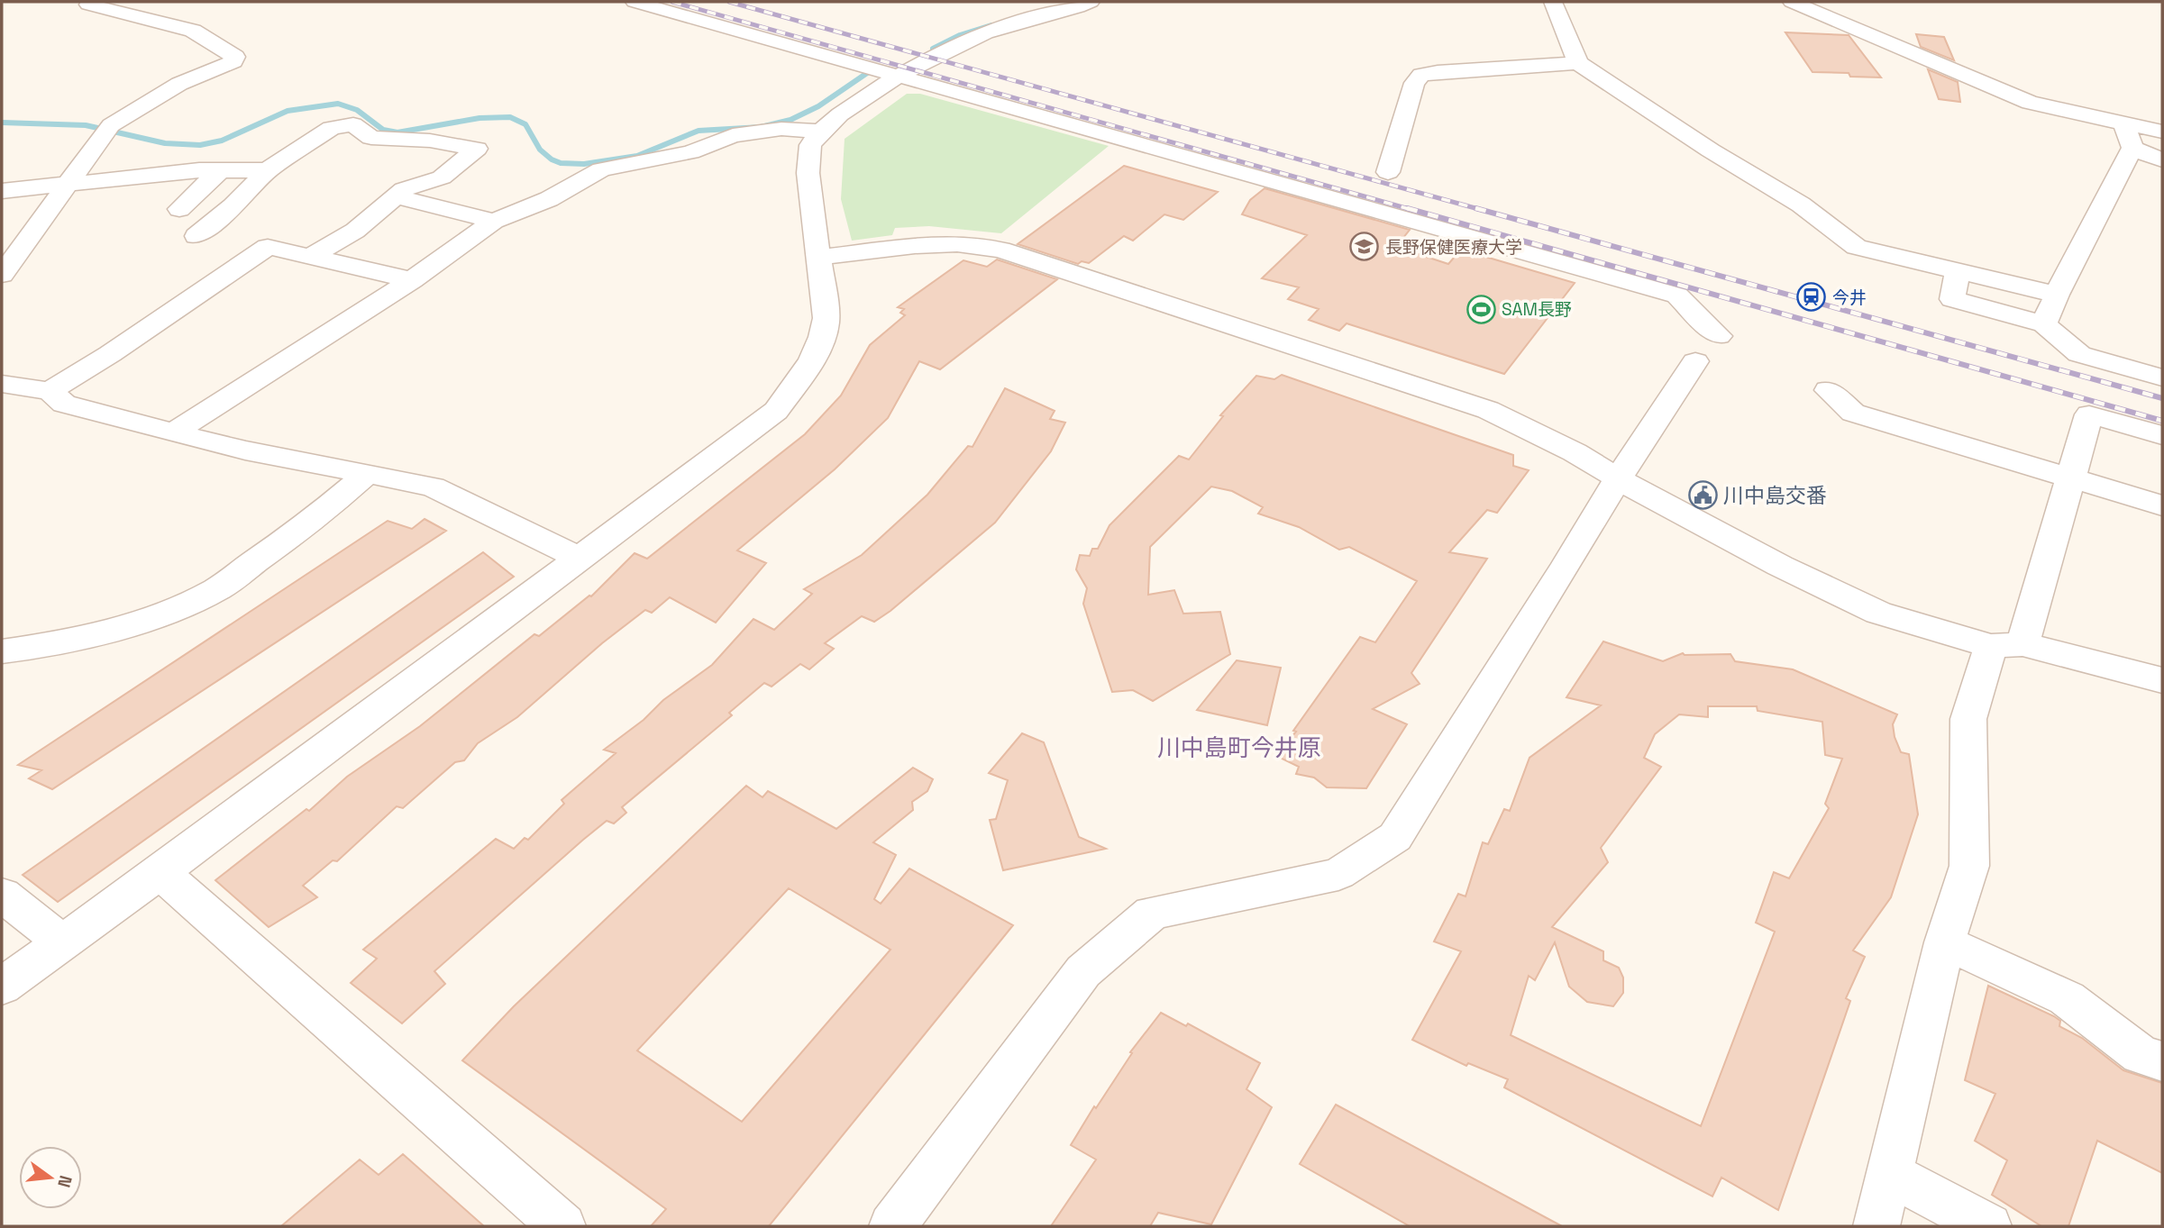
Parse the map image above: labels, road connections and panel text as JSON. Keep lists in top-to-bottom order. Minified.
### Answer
{"districts":["川中島町今井原"],"places":{"school or university":["長野保健医療大学"],"station":["今井"],"sports":["SAM長野"],"public building":["川中島交番"]},"north":"right"}
